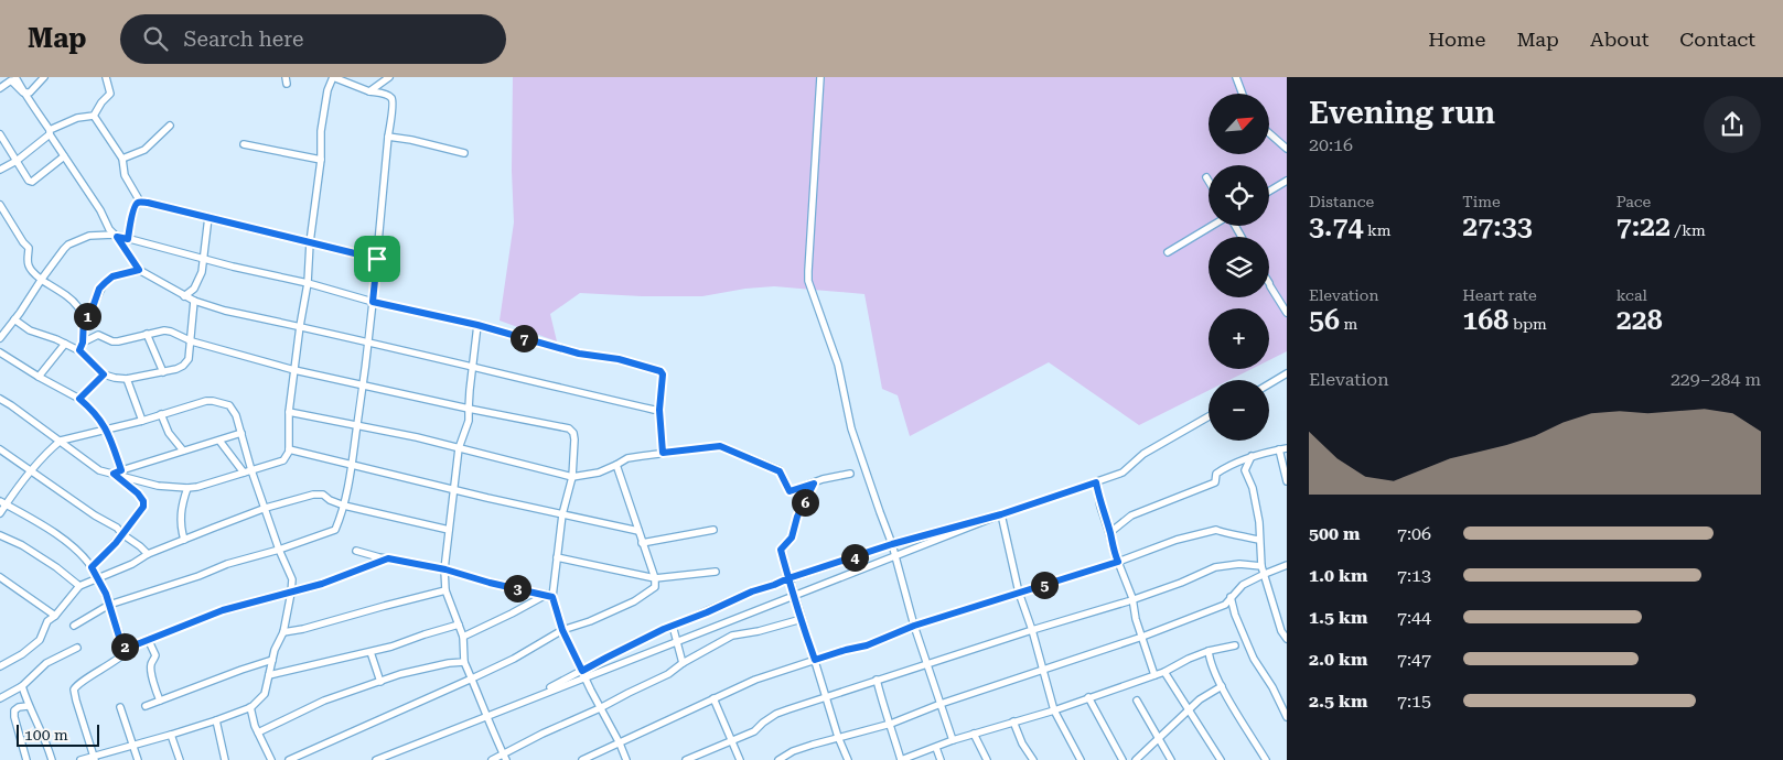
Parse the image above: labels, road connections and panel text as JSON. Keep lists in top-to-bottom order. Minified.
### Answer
{"scale_bar":"100 m","north":"top right","page":{"header":"Map","search":"Search here","nav":["Home","Map","About","Contact"],"heading":["Evening run","20:16"],"map_buttons":["+","−"],"stats":[["Distance","3.74 km"],["Time","27:33"],["Pace","7:22 /km"],["Elevation","56 m"],["Heart rate","168 bpm"],["kcal","228"]],"pins":["1","7","6","4","5","3","2"],"chart":["Elevation","229–284 m"],"list":[{"name":"500 m","note":"7:06"},{"name":"1.0 km","note":"7:13"},{"name":"1.5 km","note":"7:44"},{"name":"2.0 km","note":"7:47"},{"name":"2.5 km","note":"7:15"}],"scale":"100 m"}}
